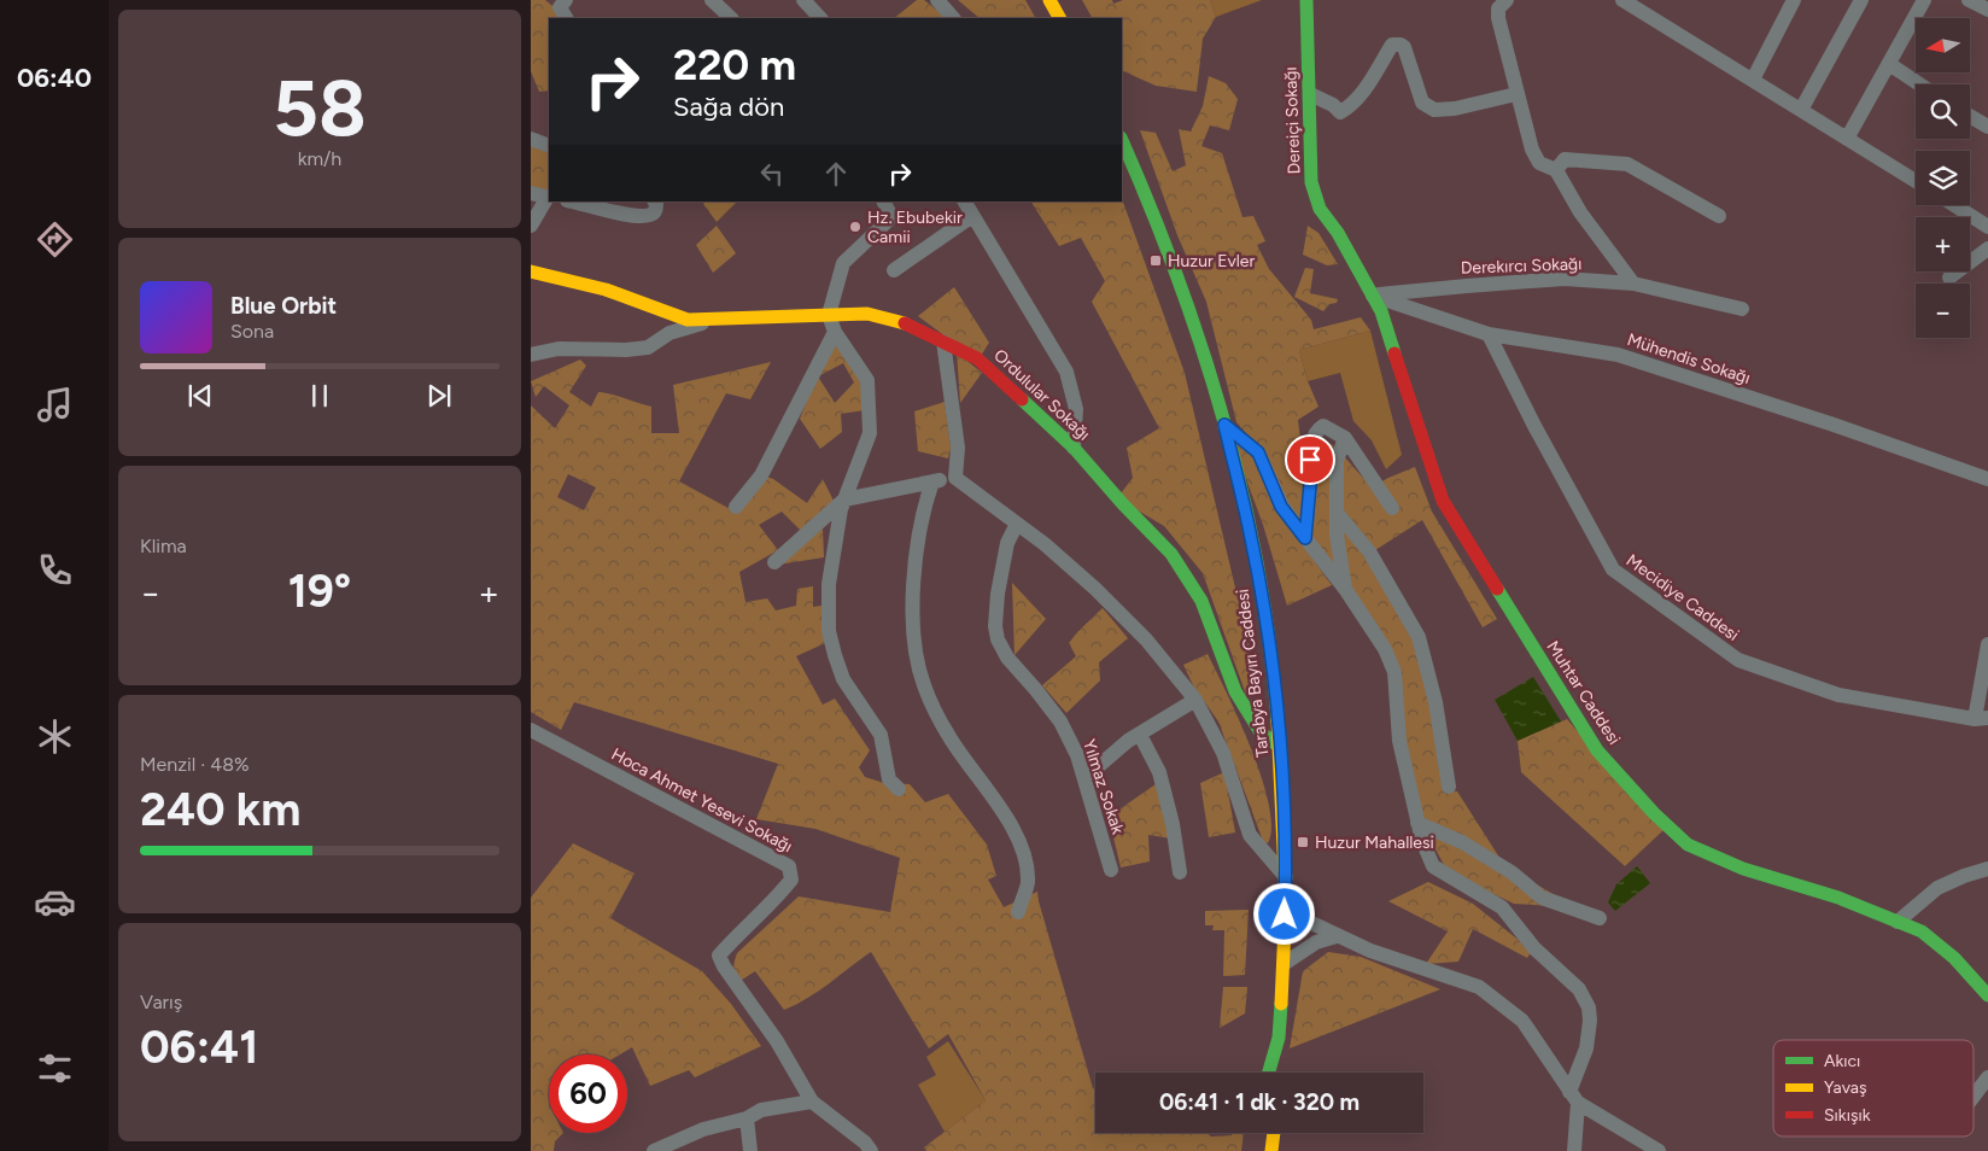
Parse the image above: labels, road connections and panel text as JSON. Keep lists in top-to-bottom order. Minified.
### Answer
{"streets":{"street":["Dereiçi Sokağı","Derekırcı Sokağı","Mühendis Sokağı","Ordulular Sokağı","Mecidiye Caddesi","Tarabya Bayırı Caddesi","Muhtar Caddesi","Yılmaz Sokak","Hoca Ahmet Yesevi Sokağı"]},"crossings":[["Dereiçi Sokağı","Derekırcı Sokağı"],["Dereiçi Sokağı","Mühendis Sokağı"],["Dereiçi Sokağı","Muhtar Caddesi"],["Derekırcı Sokağı","Mühendis Sokağı"],["Derekırcı Sokağı","Muhtar Caddesi"],["Mühendis Sokağı","Mecidiye Caddesi"],["Mühendis Sokağı","Muhtar Caddesi"],["Ordulular Sokağı","Tarabya Bayırı Caddesi"]],"places":{"other":["Hz. Ebubekir Camii"],"transit":["Huzur Evler","Huzur Mahallesi"]},"legend":["Akıcı","Yavaş","Sıkışık"],"north":"left","page":{"tabs":"06:40","tile":[["58","km/h"],"Klima",["Menzil · 48%","240 km"],["Varış","06:41"]],"map_buttons":["+","−"],"turn":["220 m","Sağa dön"],"song":["Blue Orbit","Sona"],"heat":["−","19°","+"],"limit":"60","trip":"06:41 · 1 dk · 320 m"}}
